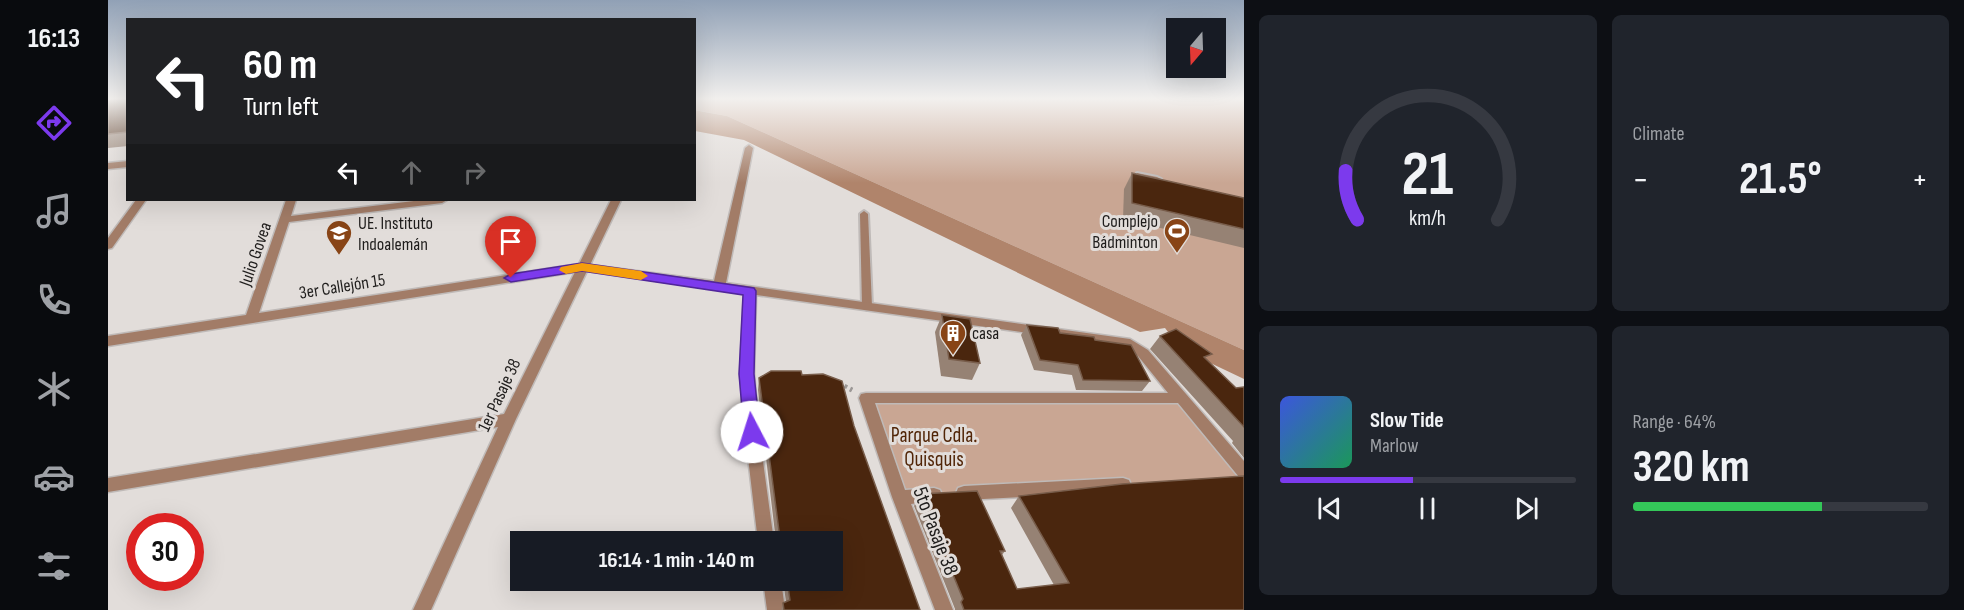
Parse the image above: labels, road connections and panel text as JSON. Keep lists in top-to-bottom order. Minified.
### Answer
{"streets":{"street":["Julio Govea","3er Callejón 15","1er Pasaje 38","5to Pasaje 38"]},"crossings":[["Julio Govea","3er Callejón 15"],["3er Callejón 15","1er Pasaje 38"]],"parks":["Parque Cdla. Quisquis"],"places":{"sports":["Complejo Bádminton"],"school or university":["UE. Instituto Indoalemán"],"building":["casa"]},"north":"bottom","page":{"tabs":"16:13","tile":["Climate",["Range · 64%","320 km"]],"turn":["60 m","Turn left"],"heat":["−","21.5°","+"],"song":["Slow Tide","Marlow"],"limit":"30","trip":"16:14 · 1 min · 140 m","gauge":["21","km/h"]}}
